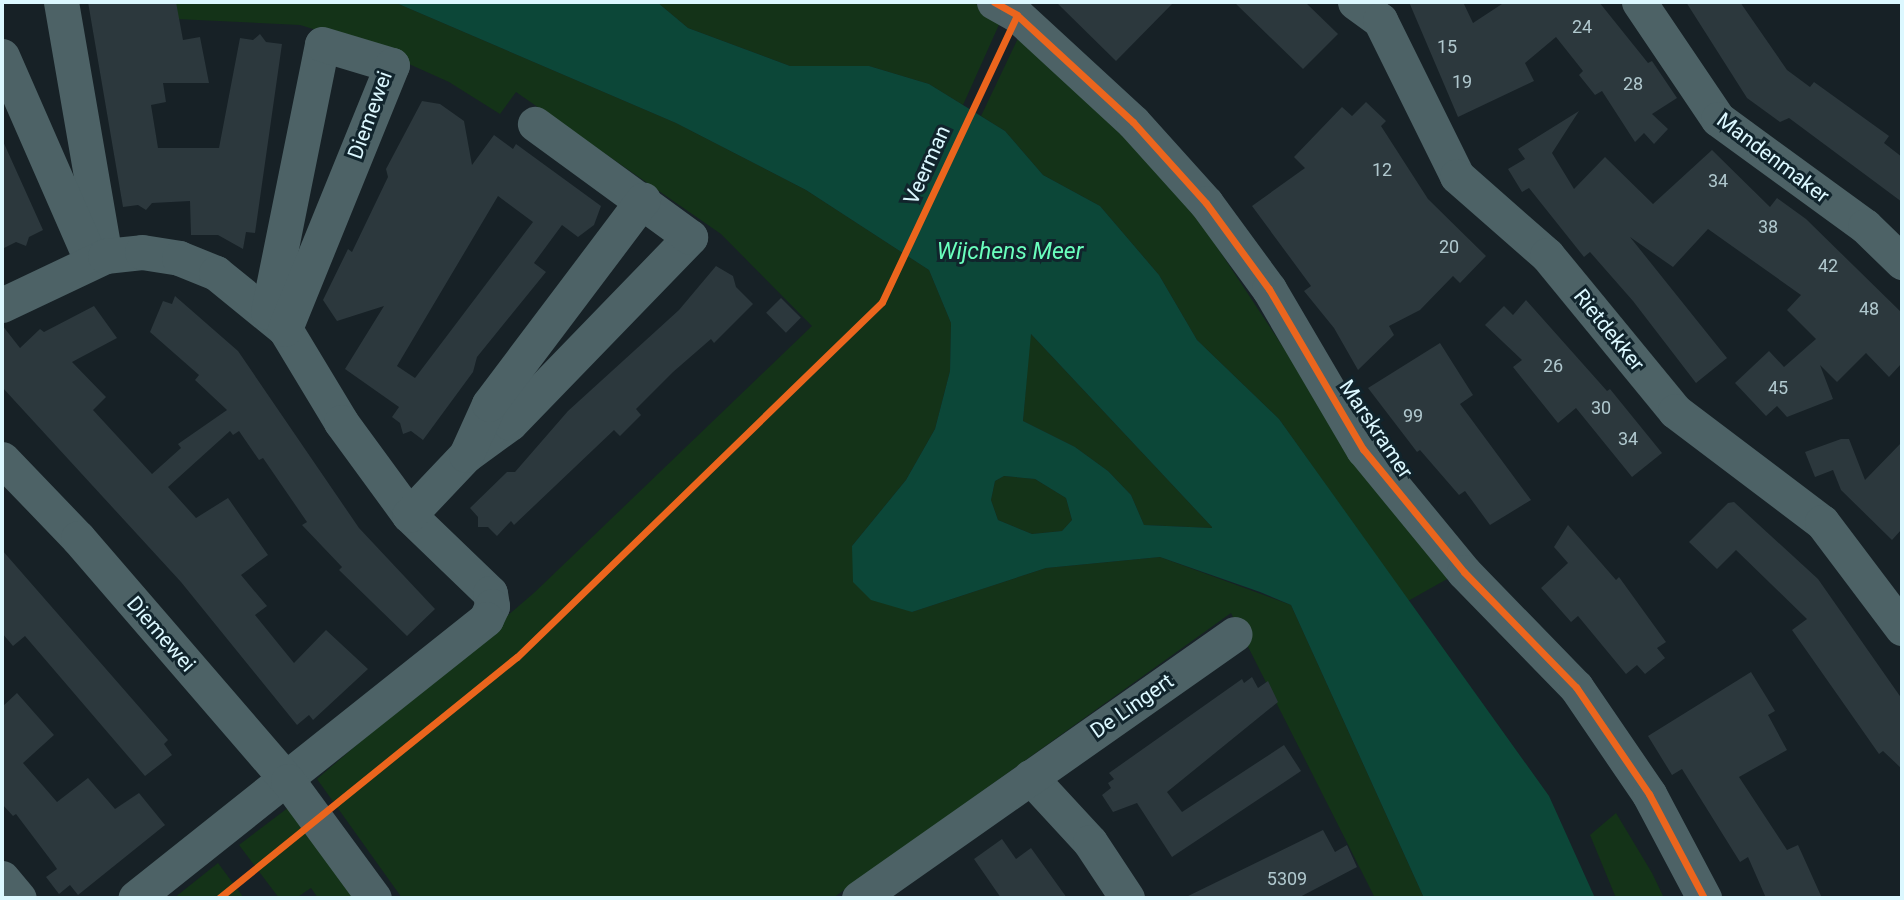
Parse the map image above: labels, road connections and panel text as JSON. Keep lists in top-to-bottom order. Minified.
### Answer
{"streets":{"street":["Diemewei","Mandenmaker","Rietdekker","Marskramer","De Lingert"],"cycle path":["Veerman"]},"water":["Wijchens Meer"],"house_numbers":["24","15","19","28","12","34","38","20","42","48","26","45","30","99","34","5309"]}
